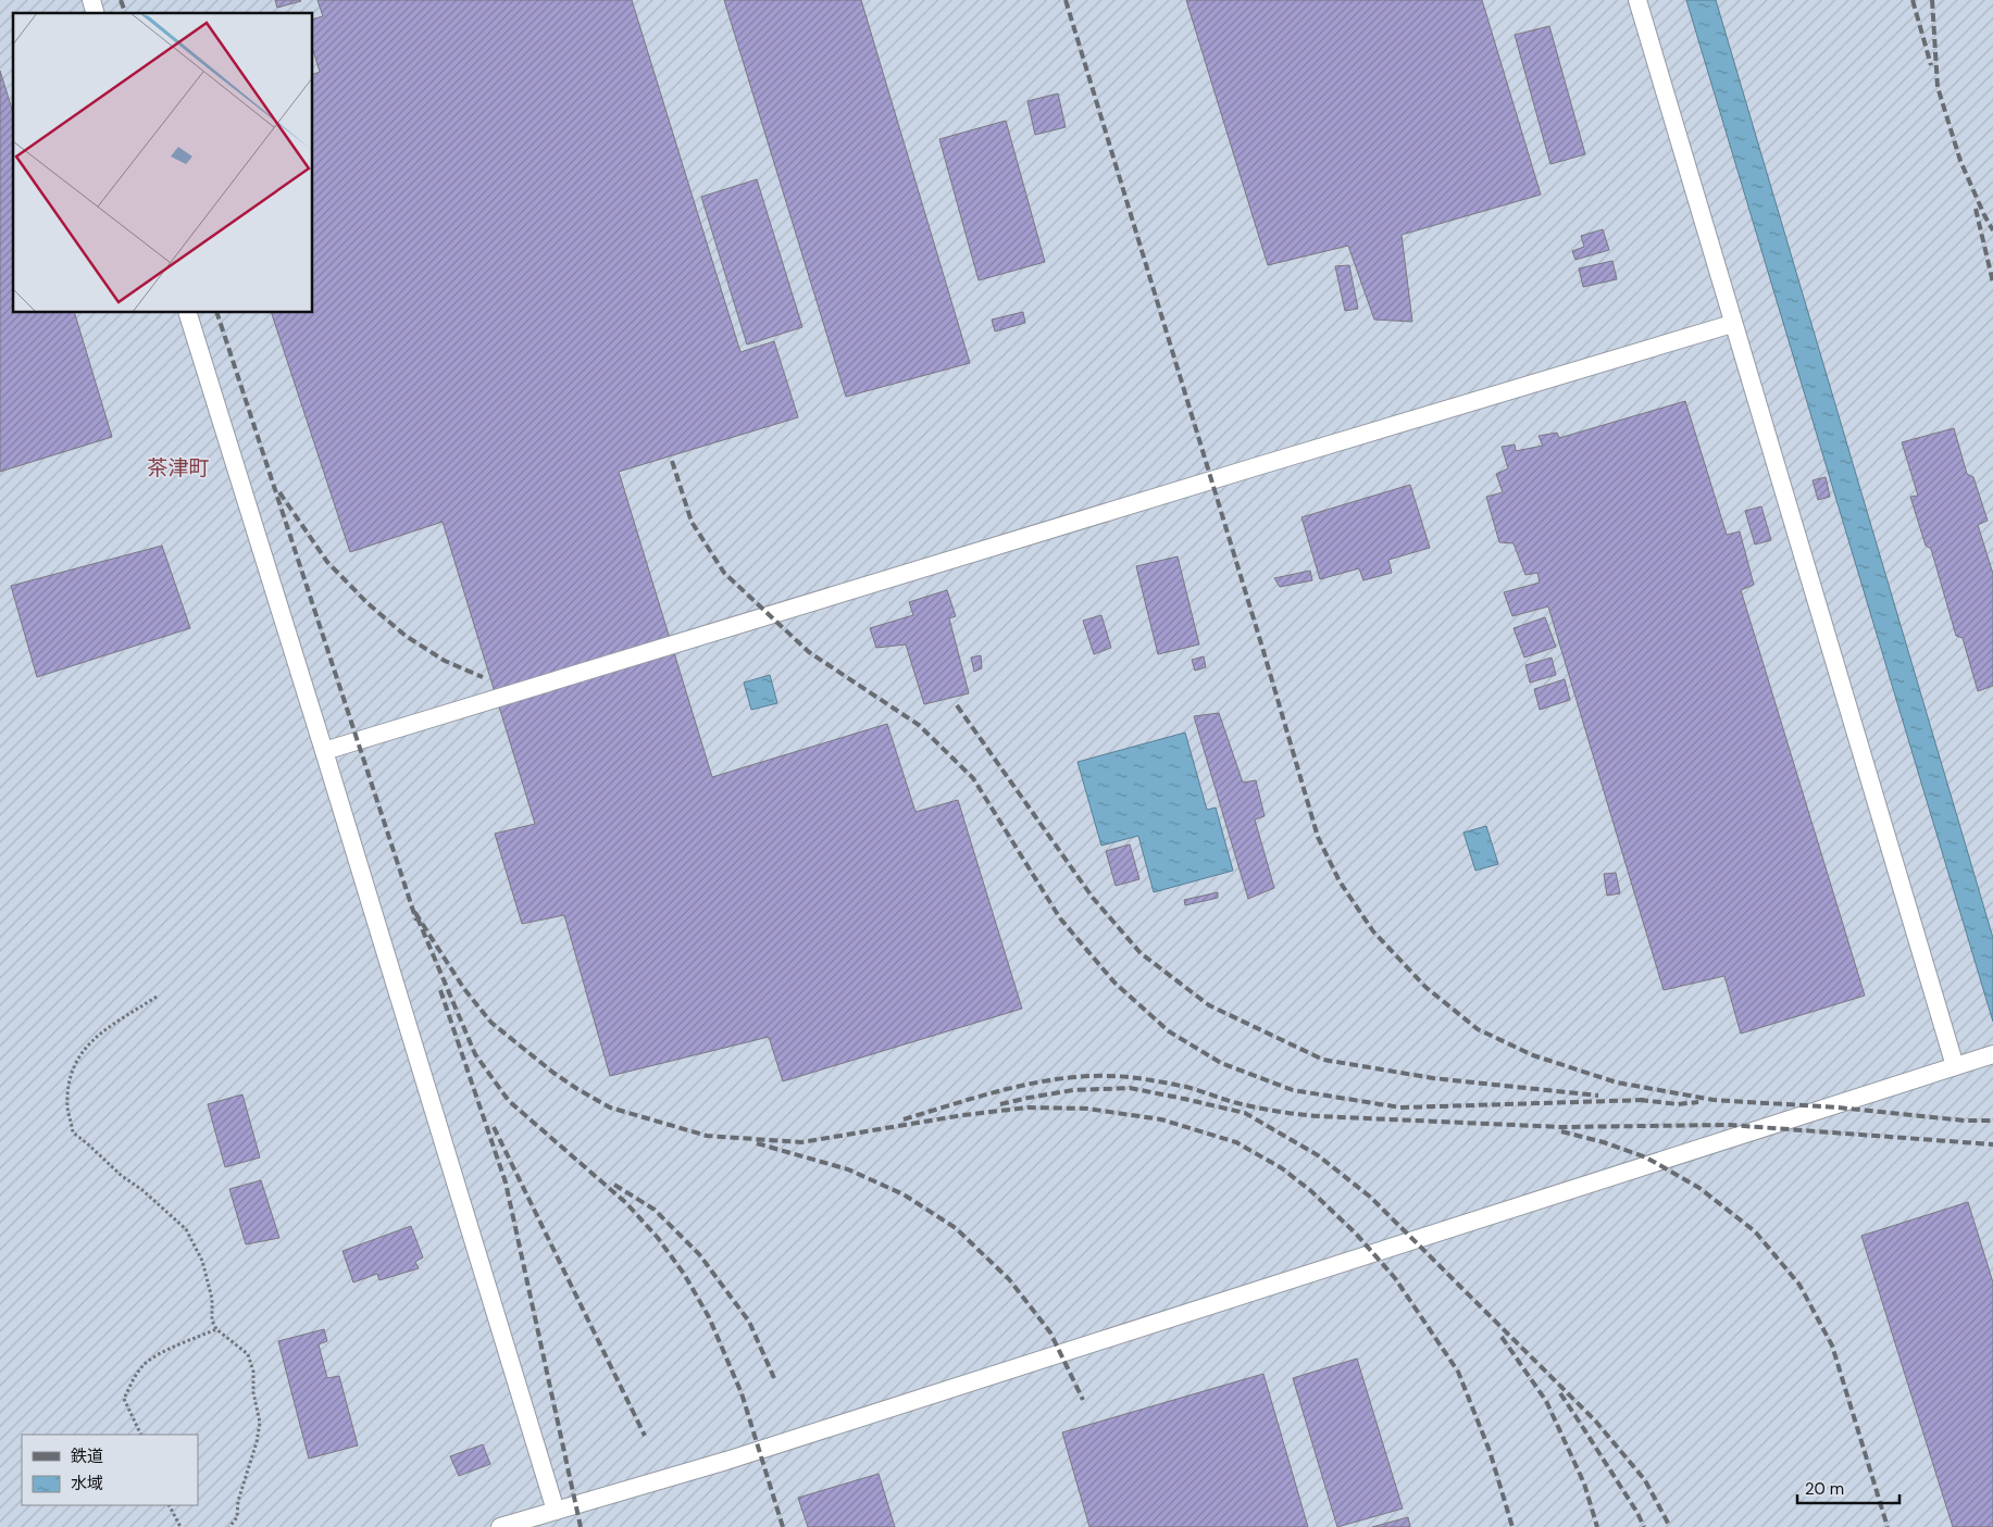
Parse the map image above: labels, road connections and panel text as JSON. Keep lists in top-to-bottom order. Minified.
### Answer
{"districts":["茶津町"],"legend":["鉄道","水域"],"scale_bar":"20 m"}
